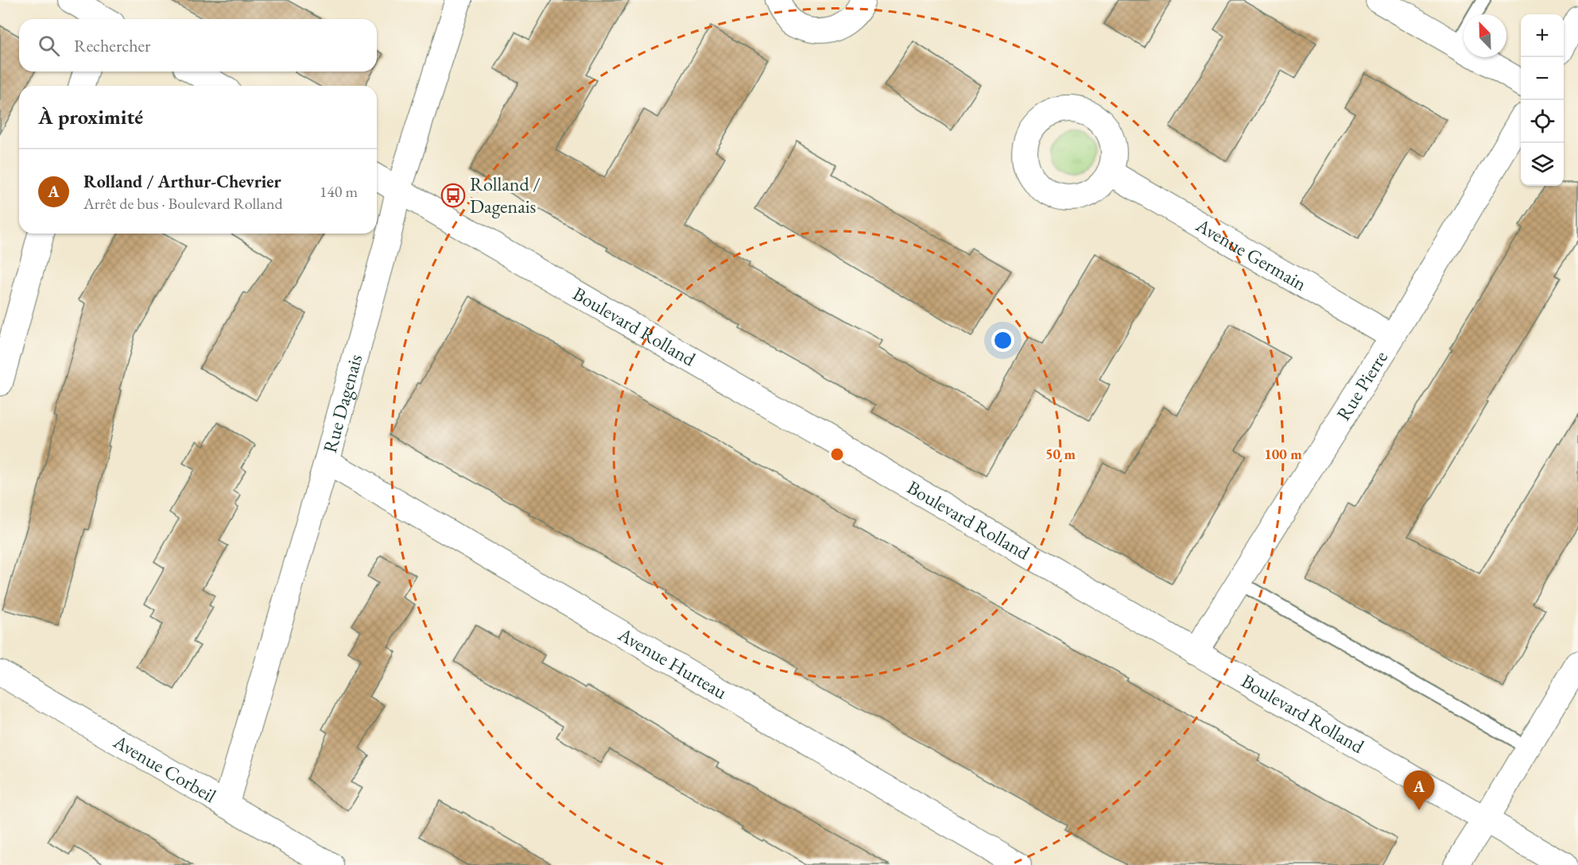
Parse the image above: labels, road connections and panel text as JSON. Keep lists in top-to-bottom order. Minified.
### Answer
{"streets":{"street":["Avenue Germain","Boulevard Rolland","Rue Pierre","Rue Dagenais","Avenue Hurteau","Avenue Corbeil"]},"crossings":[["Avenue Germain","Rue Pierre"],["Boulevard Rolland","Rue Pierre"],["Boulevard Rolland","Rue Dagenais"],["Rue Dagenais","Avenue Hurteau"],["Rue Dagenais","Avenue Corbeil"]],"places":{"bus stop":["Rolland / Dagenais"]},"north":"top left","page":{"map_buttons":["+","−"],"search":"Rechercher","heading":"À proximité","list":[{"mark":"A","name":"Rolland / Arthur-Chevrier","note":"Arrêt de bus · Boulevard Rolland","value":"140 m"}],"pins":"A"},"rings":["50 m","100 m"]}
